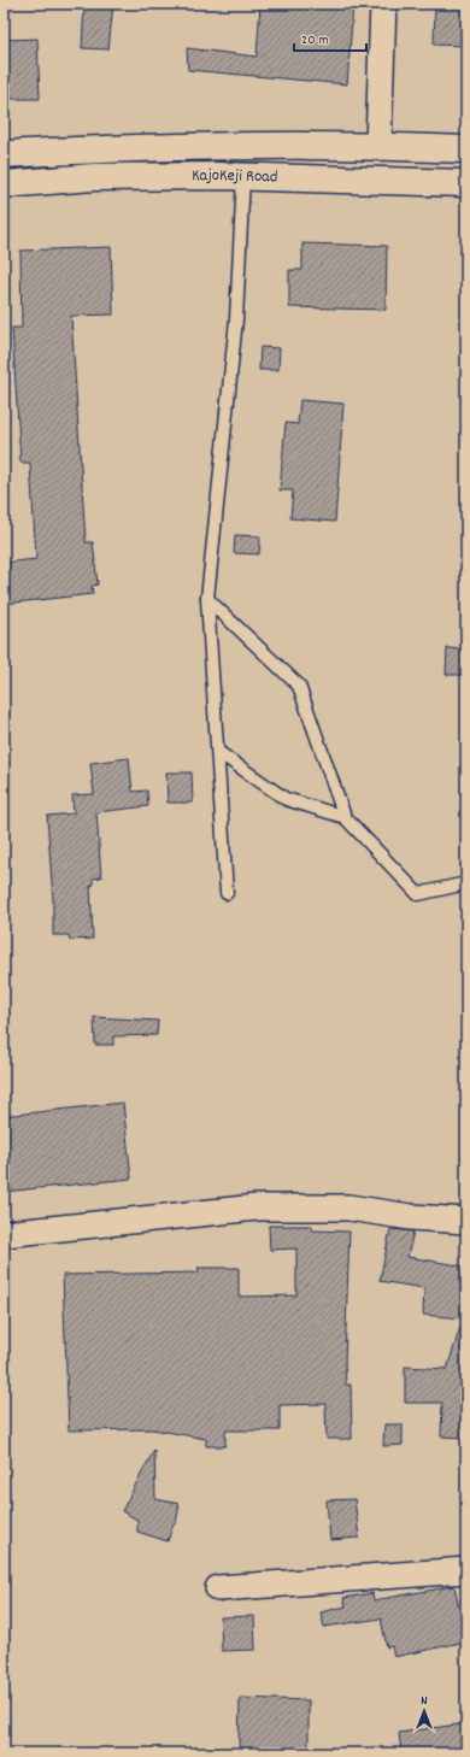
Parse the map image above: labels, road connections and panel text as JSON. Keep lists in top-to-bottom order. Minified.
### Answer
{"streets":{"main road":["KajoKeji Road"]},"scale_bar":"20 m","north":"top"}
